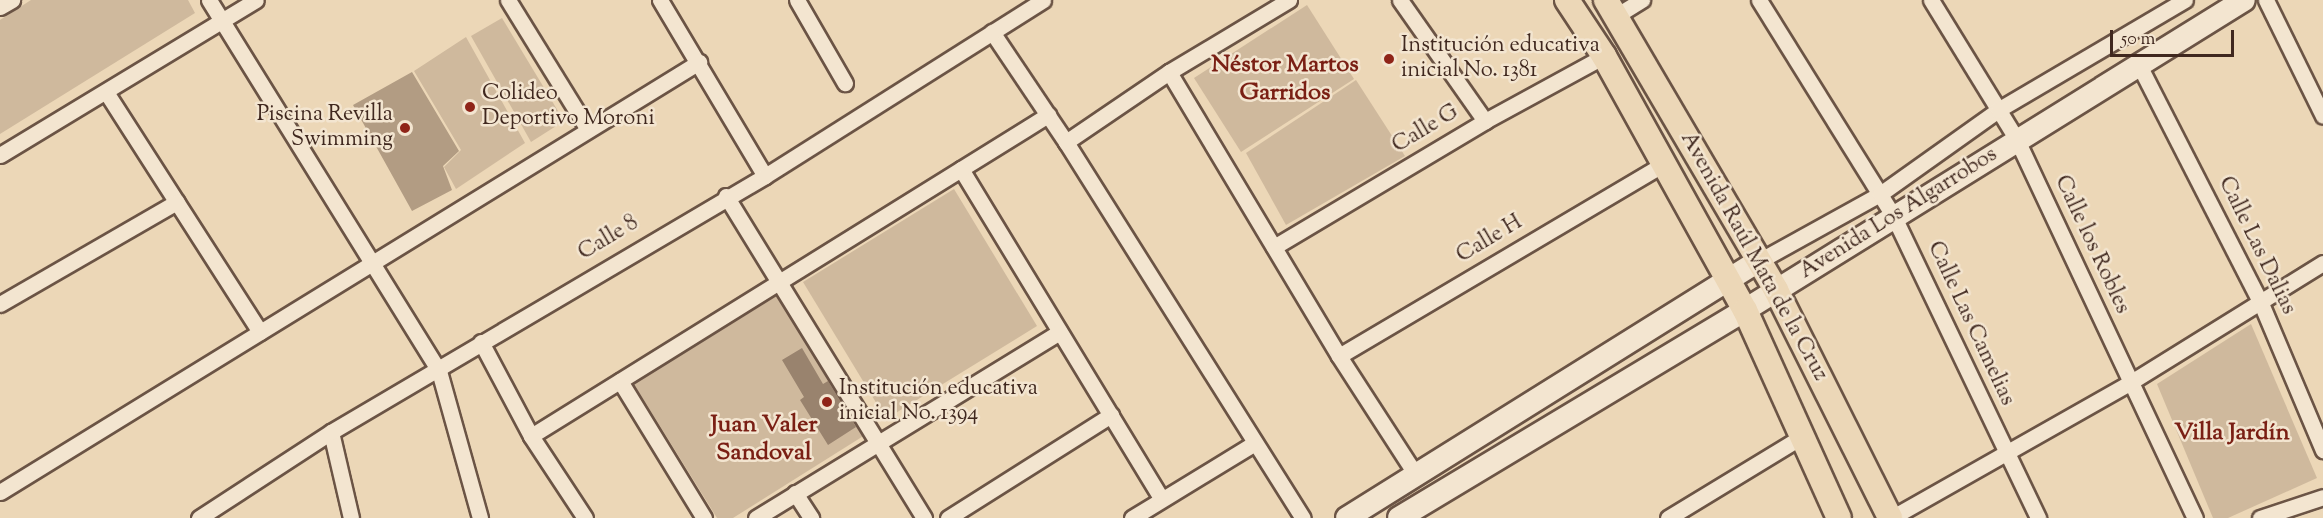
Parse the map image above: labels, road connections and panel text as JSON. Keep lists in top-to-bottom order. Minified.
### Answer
{"streets":{"main road":["Avenida Raúl Mata de la Cruz"],"street":["Calle G","Avenida Los Algarrobos","Calle 8","Calle H","Calle los Robles","Calle Las Dalias","Calle Las Camelias"]},"crossings":[["Calle G","Avenida Raúl Mata de la Cruz"],["Avenida Los Algarrobos","Calle los Robles"],["Avenida Los Algarrobos","Calle Las Dalias"],["Avenida Los Algarrobos","Avenida Raúl Mata de la Cruz"],["Avenida Los Algarrobos","Calle Las Camelias"],["Calle H","Avenida Raúl Mata de la Cruz"]],"districts":["Néstor Martos Garridos","Juan Valer Sandoval","Villa Jardín"],"places":["Institución educativa inicial No. 1381","Colideo Deportivo Moroni","Piscina Revilla Swimming","Institución educativa inicial No. 1394"],"scale_bar":"50 m"}
